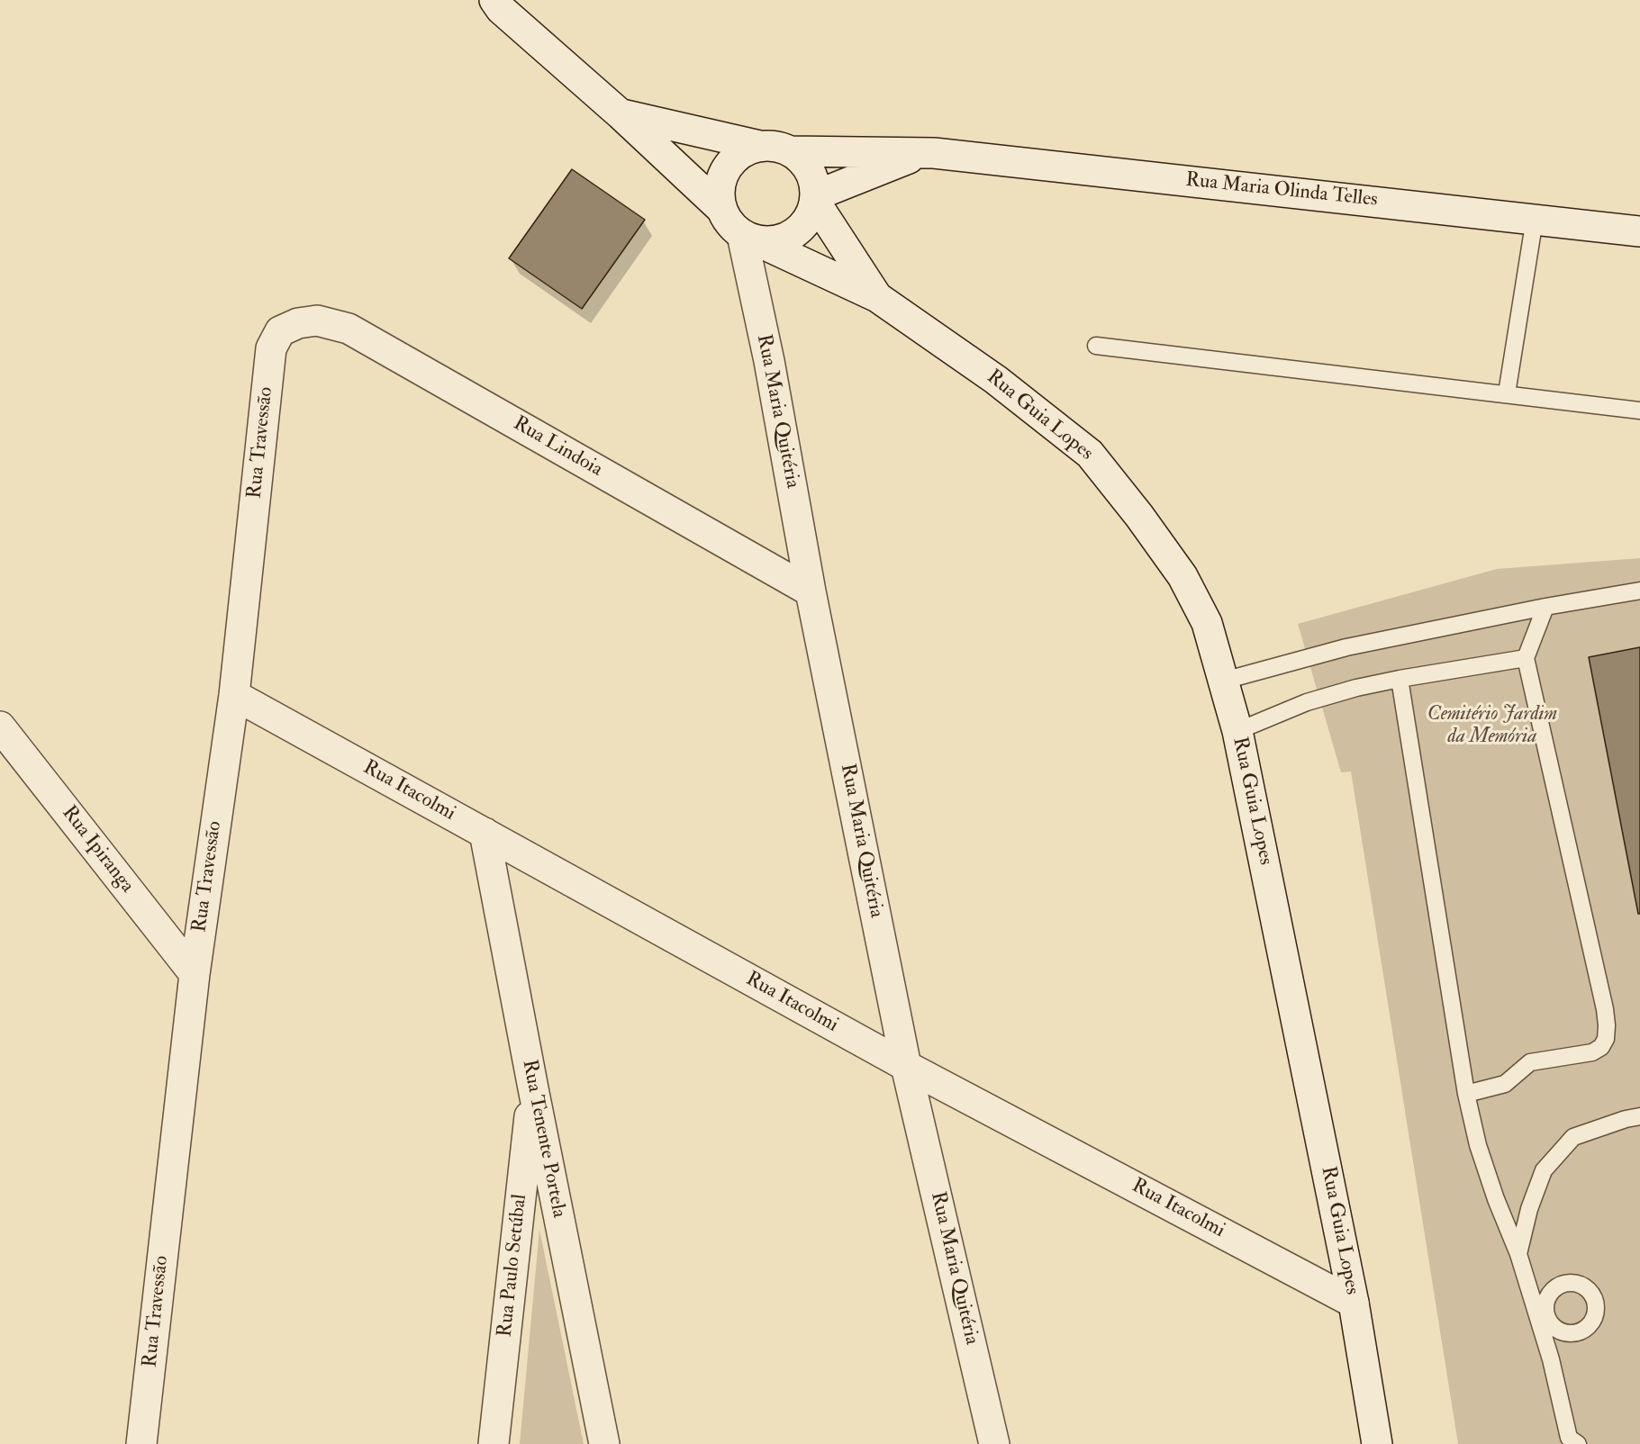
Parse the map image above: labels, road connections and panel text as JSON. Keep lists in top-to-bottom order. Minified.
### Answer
{"streets":{"street":["Rua Maria Olinda Telles","Rua Maria Quitéria","Rua Guia Lopes","Rua Travessão","Rua Lindoia","Rua Itacolmi","Rua Ipiranga","Rua Tenente Portela","Rua Paulo Setúbal"]},"crossings":[["Rua Maria Olinda Telles","Rua Maria Quitéria"],["Rua Maria Olinda Telles","Rua Guia Lopes"],["Rua Maria Quitéria","Rua Guia Lopes"],["Rua Maria Quitéria","Rua Lindoia"],["Rua Maria Quitéria","Rua Itacolmi"],["Rua Guia Lopes","Rua Itacolmi"],["Rua Travessão","Rua Lindoia"],["Rua Travessão","Rua Itacolmi"],["Rua Travessão","Rua Ipiranga"],["Rua Itacolmi","Rua Tenente Portela"],["Rua Tenente Portela","Rua Paulo Setúbal"]],"parks":["Cemitério Jardim da Memória"]}
